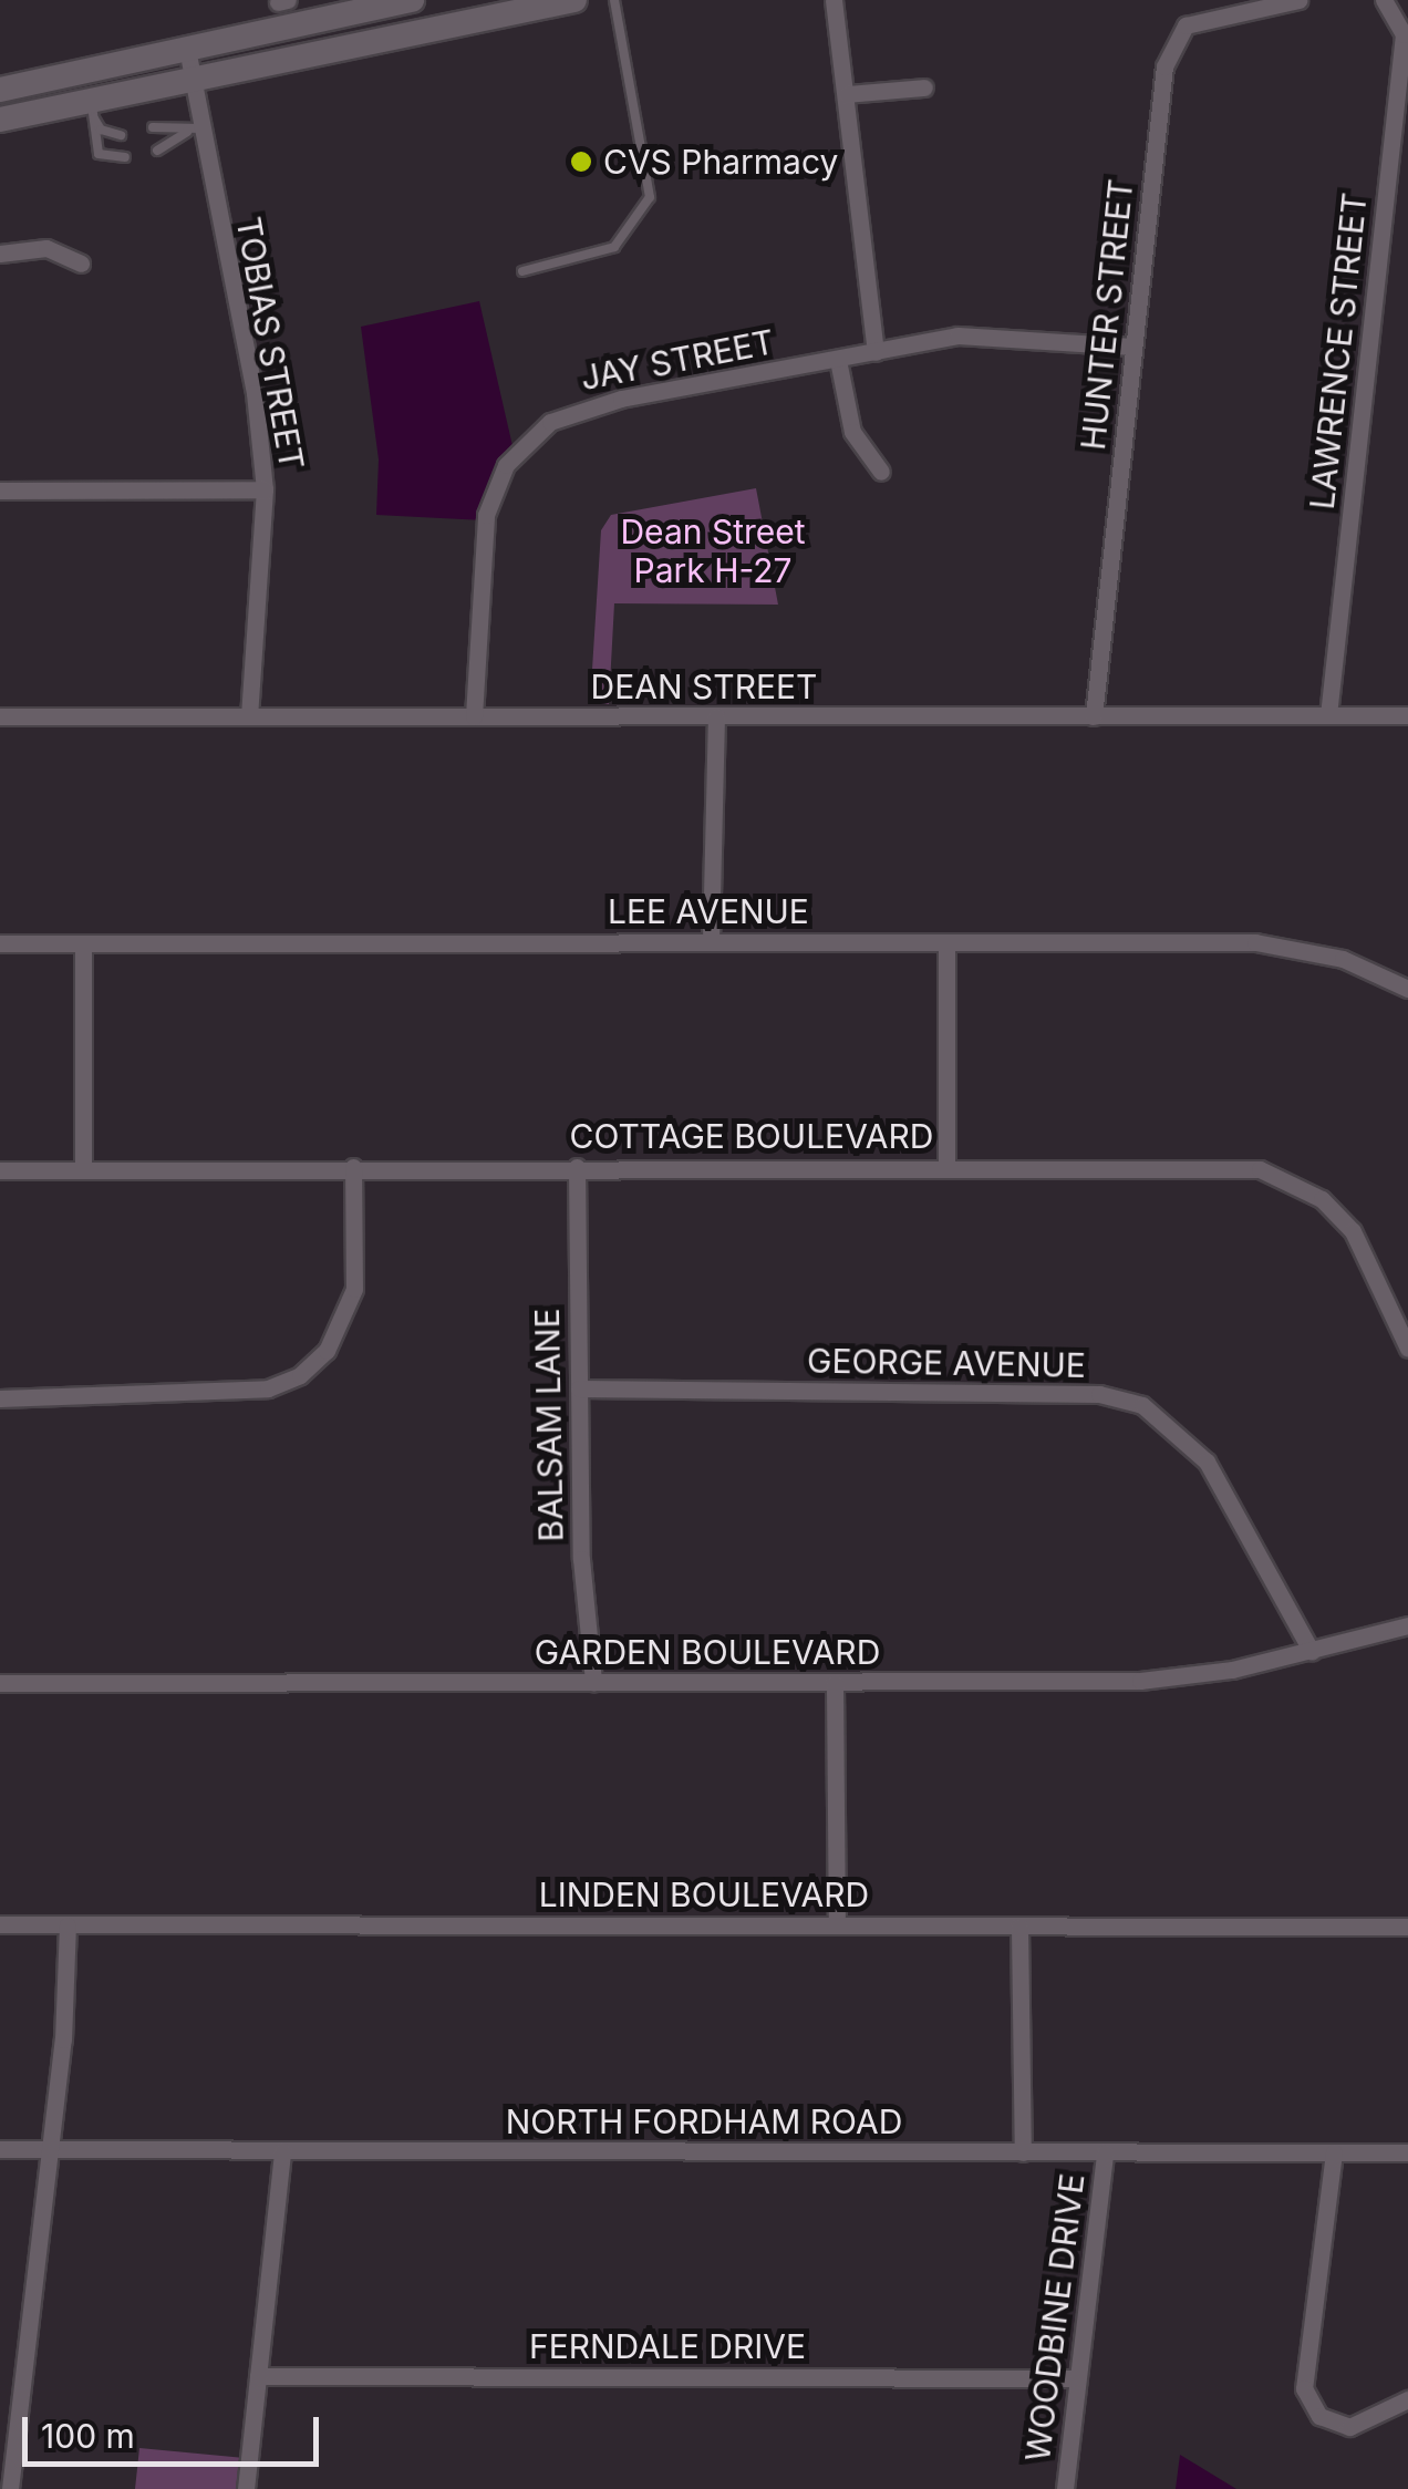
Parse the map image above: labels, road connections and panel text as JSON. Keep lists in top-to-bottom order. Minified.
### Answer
{"streets":{"street":["HUNTER STREET","TOBIAS STREET","LAWRENCE STREET","JAY STREET","DEAN STREET","LEE AVENUE","COTTAGE BOULEVARD","GEORGE AVENUE","BALSAM LANE","GARDEN BOULEVARD","LINDEN BOULEVARD","NORTH FORDHAM ROAD","WOODBINE DRIVE","FERNDALE DRIVE"]},"crossings":[["HUNTER STREET","JAY STREET"],["HUNTER STREET","DEAN STREET"],["TOBIAS STREET","DEAN STREET"],["LAWRENCE STREET","DEAN STREET"],["JAY STREET","DEAN STREET"],["COTTAGE BOULEVARD","BALSAM LANE"],["GEORGE AVENUE","BALSAM LANE"],["GEORGE AVENUE","GARDEN BOULEVARD"],["BALSAM LANE","GARDEN BOULEVARD"],["NORTH FORDHAM ROAD","WOODBINE DRIVE"],["WOODBINE DRIVE","FERNDALE DRIVE"]],"parks":["Dean Street Park H-27"],"places":["CVS Pharmacy"],"scale_bar":"100 m"}
